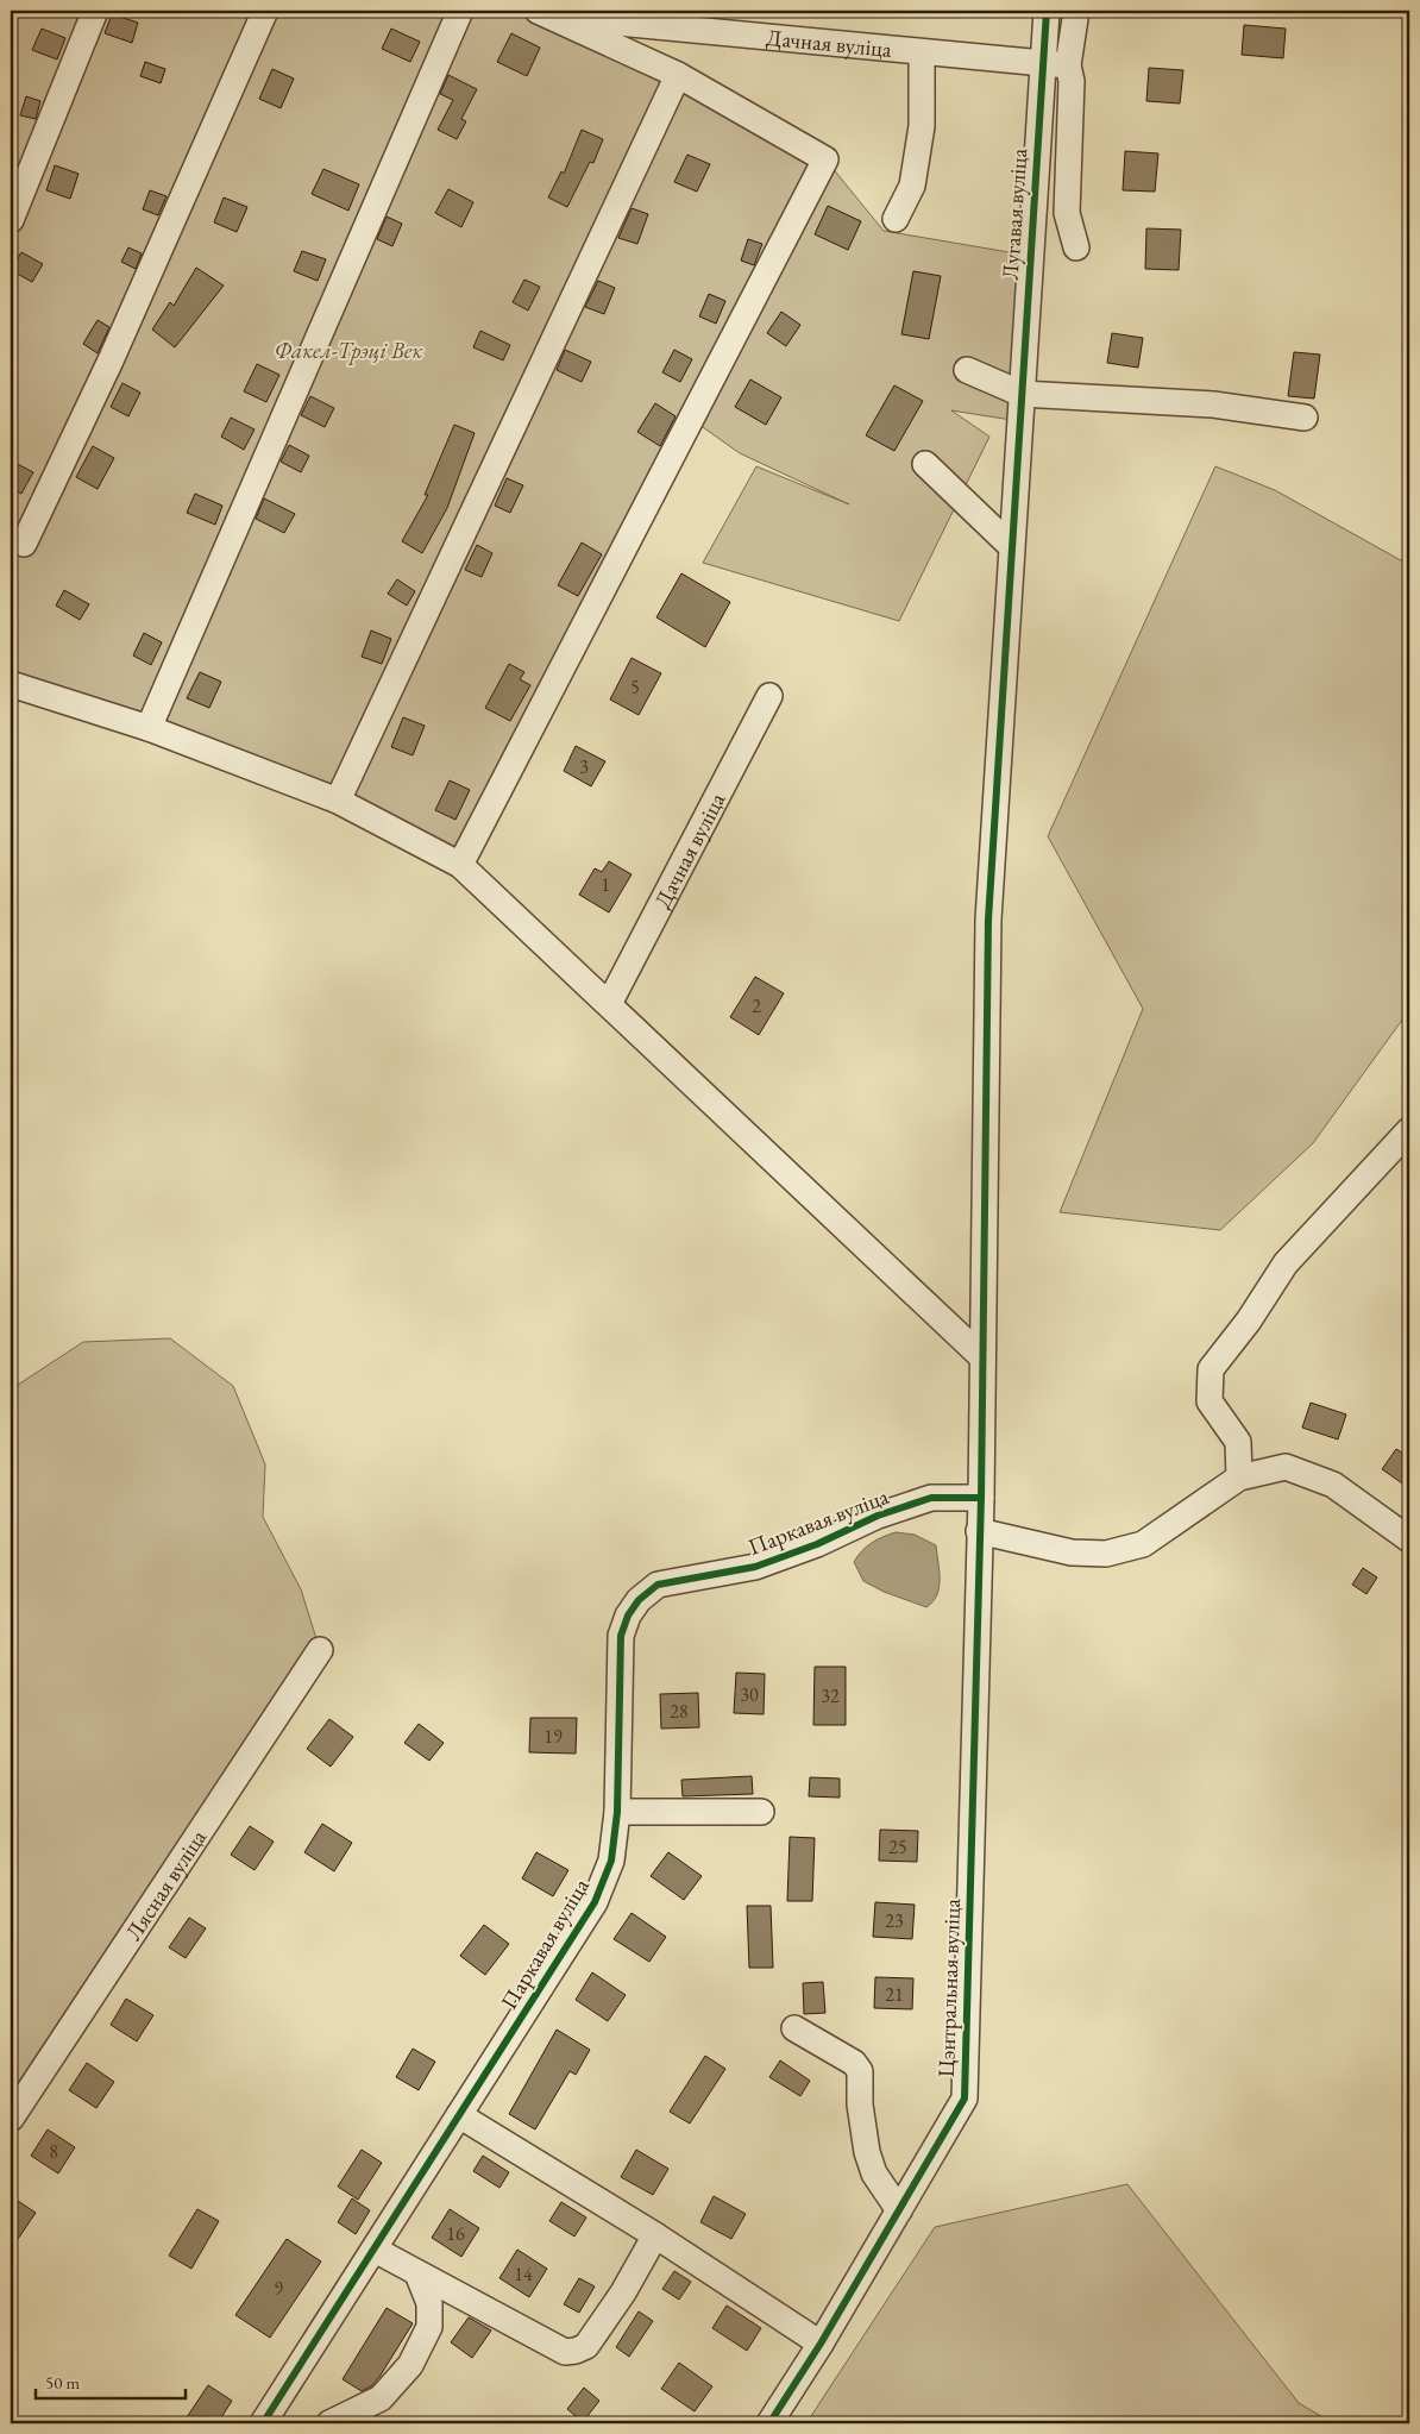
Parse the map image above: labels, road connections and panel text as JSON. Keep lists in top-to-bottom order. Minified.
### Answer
{"streets":{"street":["Дачная вуліца","Лугавая вуліца","Паркавая вуліца","Лясная вуліца","Цэнтральная вуліца"]},"crossings":[["Дачная вуліца","Лугавая вуліца"],["Лугавая вуліца","Цэнтральная вуліца"],["Паркавая вуліца","Цэнтральная вуліца"]],"parks":["Факел-Трэці Век"],"house_numbers":["5","3","1","2","30","32","28","19","25","23","21","8","16","14","9"],"scale_bar":"50 m"}
